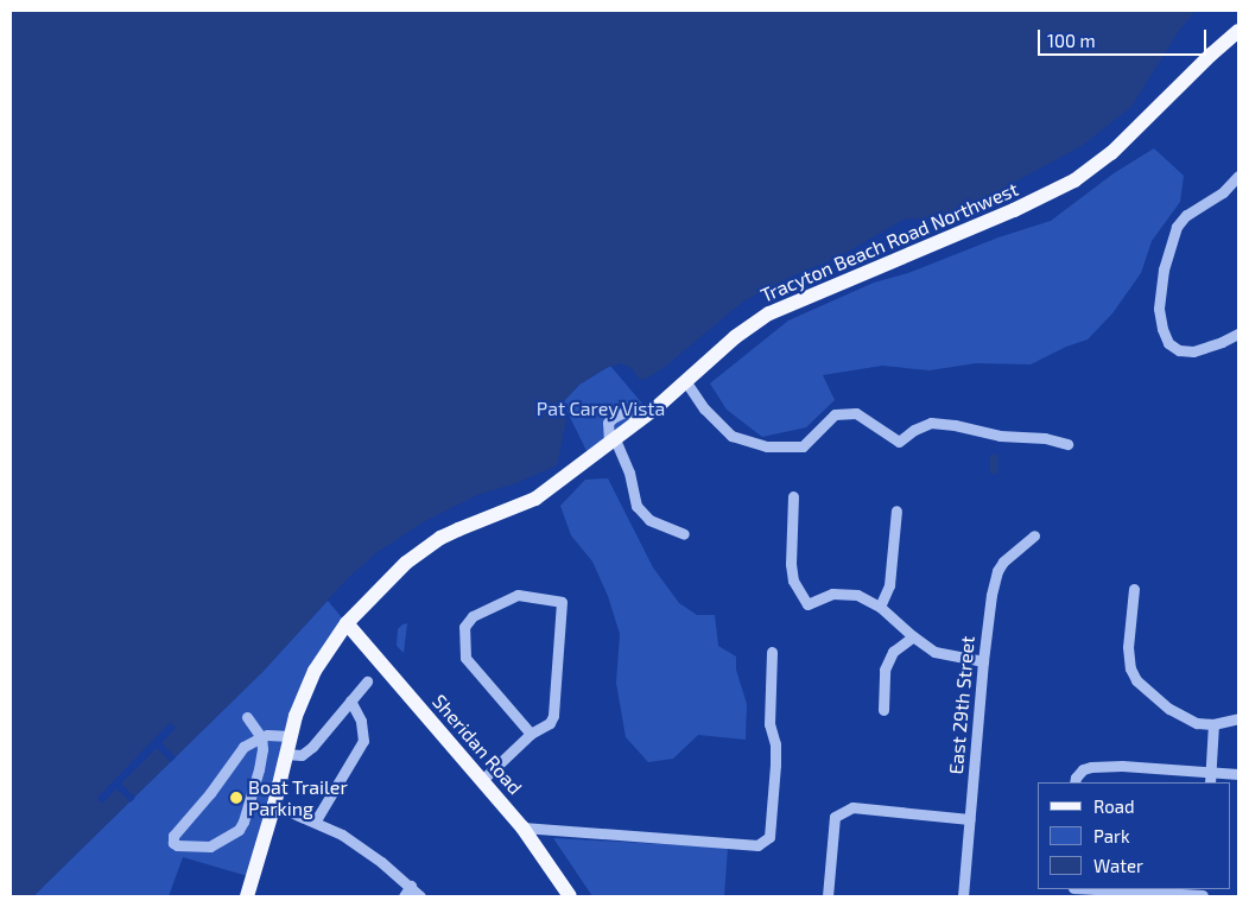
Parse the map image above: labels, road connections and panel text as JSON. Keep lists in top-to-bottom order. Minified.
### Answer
{"streets":{"main road":["Tracyton Beach Road Northwest","Sheridan Road"],"street":["East 29th Street"]},"crossings":[["Tracyton Beach Road Northwest","Sheridan Road"]],"parks":["Pat Carey Vista"],"places":["Boat Trailer Parking"],"legend":["Road","Park","Water"],"scale_bar":"100 m"}
